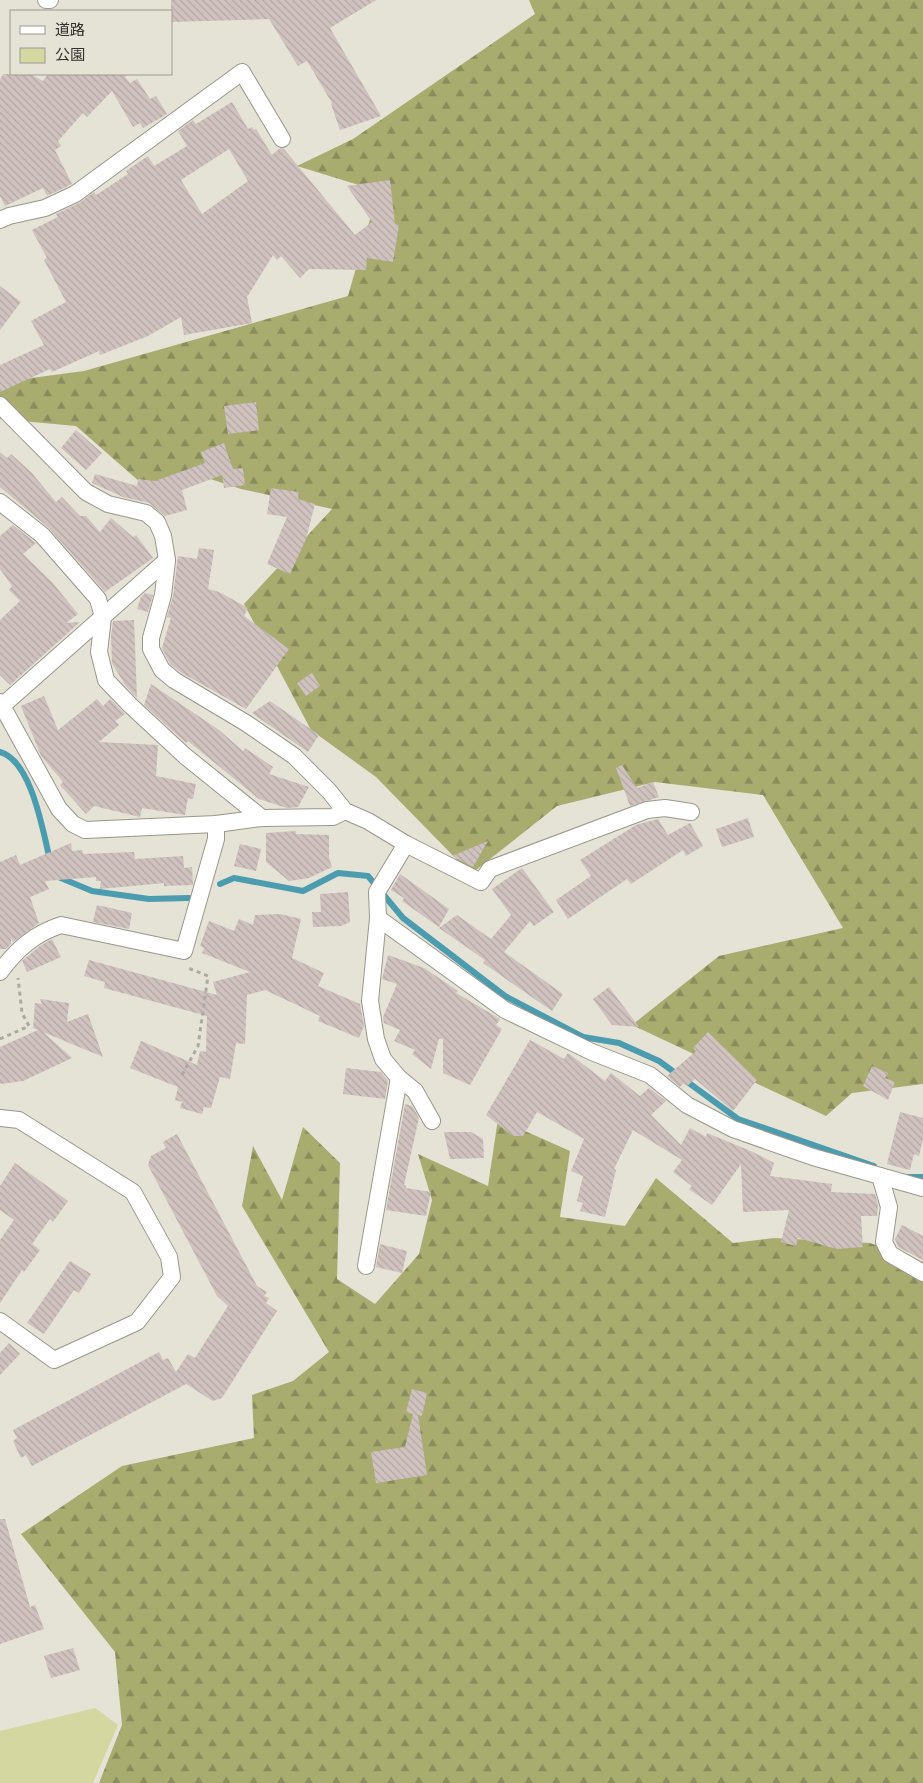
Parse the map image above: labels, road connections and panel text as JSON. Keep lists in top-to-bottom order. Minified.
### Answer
{"legend":["道路","公園"]}
